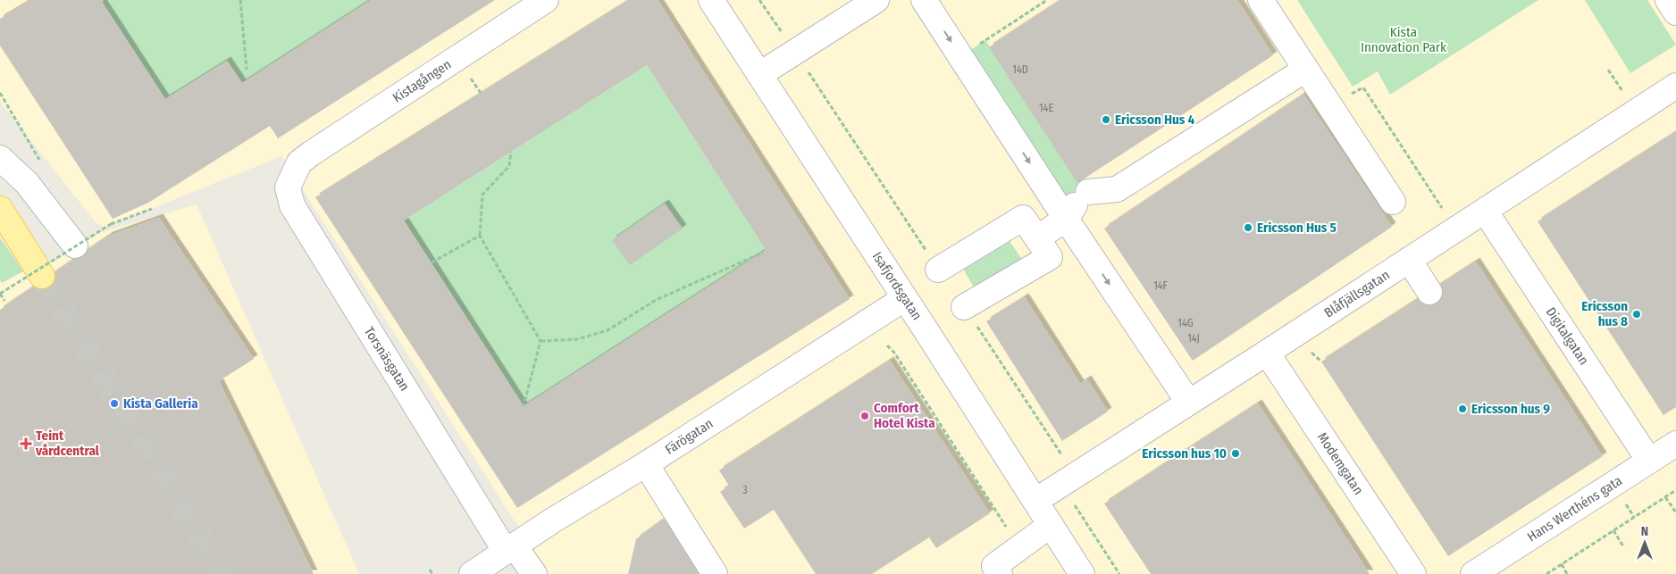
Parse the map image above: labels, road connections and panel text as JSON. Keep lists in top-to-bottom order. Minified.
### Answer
{"streets":{"street":["Kistagången","Isafjordsgatan","Blåfjällsgatan","Digitalgatan","Torsnäsgatan","Färögatan","Modemgatan","Hans Werthéns gata"]},"crossings":[["Kistagången","Torsnäsgatan"],["Isafjordsgatan","Blåfjällsgatan"],["Isafjordsgatan","Färögatan"],["Blåfjällsgatan","Digitalgatan"],["Blåfjällsgatan","Modemgatan"],["Digitalgatan","Hans Werthéns gata"],["Torsnäsgatan","Färögatan"]],"parks":["Kista Innovation Park"],"places":{"other":["Ericsson Hus 4","Ericsson Hus 5","Ericsson hus 8","Kista Galleria","Ericsson hus 9","Comfort Hotel Kista","Ericsson hus 10"],"health":["Teint vårdcentral"]},"house_numbers":["14D","14E","14F","14G","14J","3"],"north":"top"}
